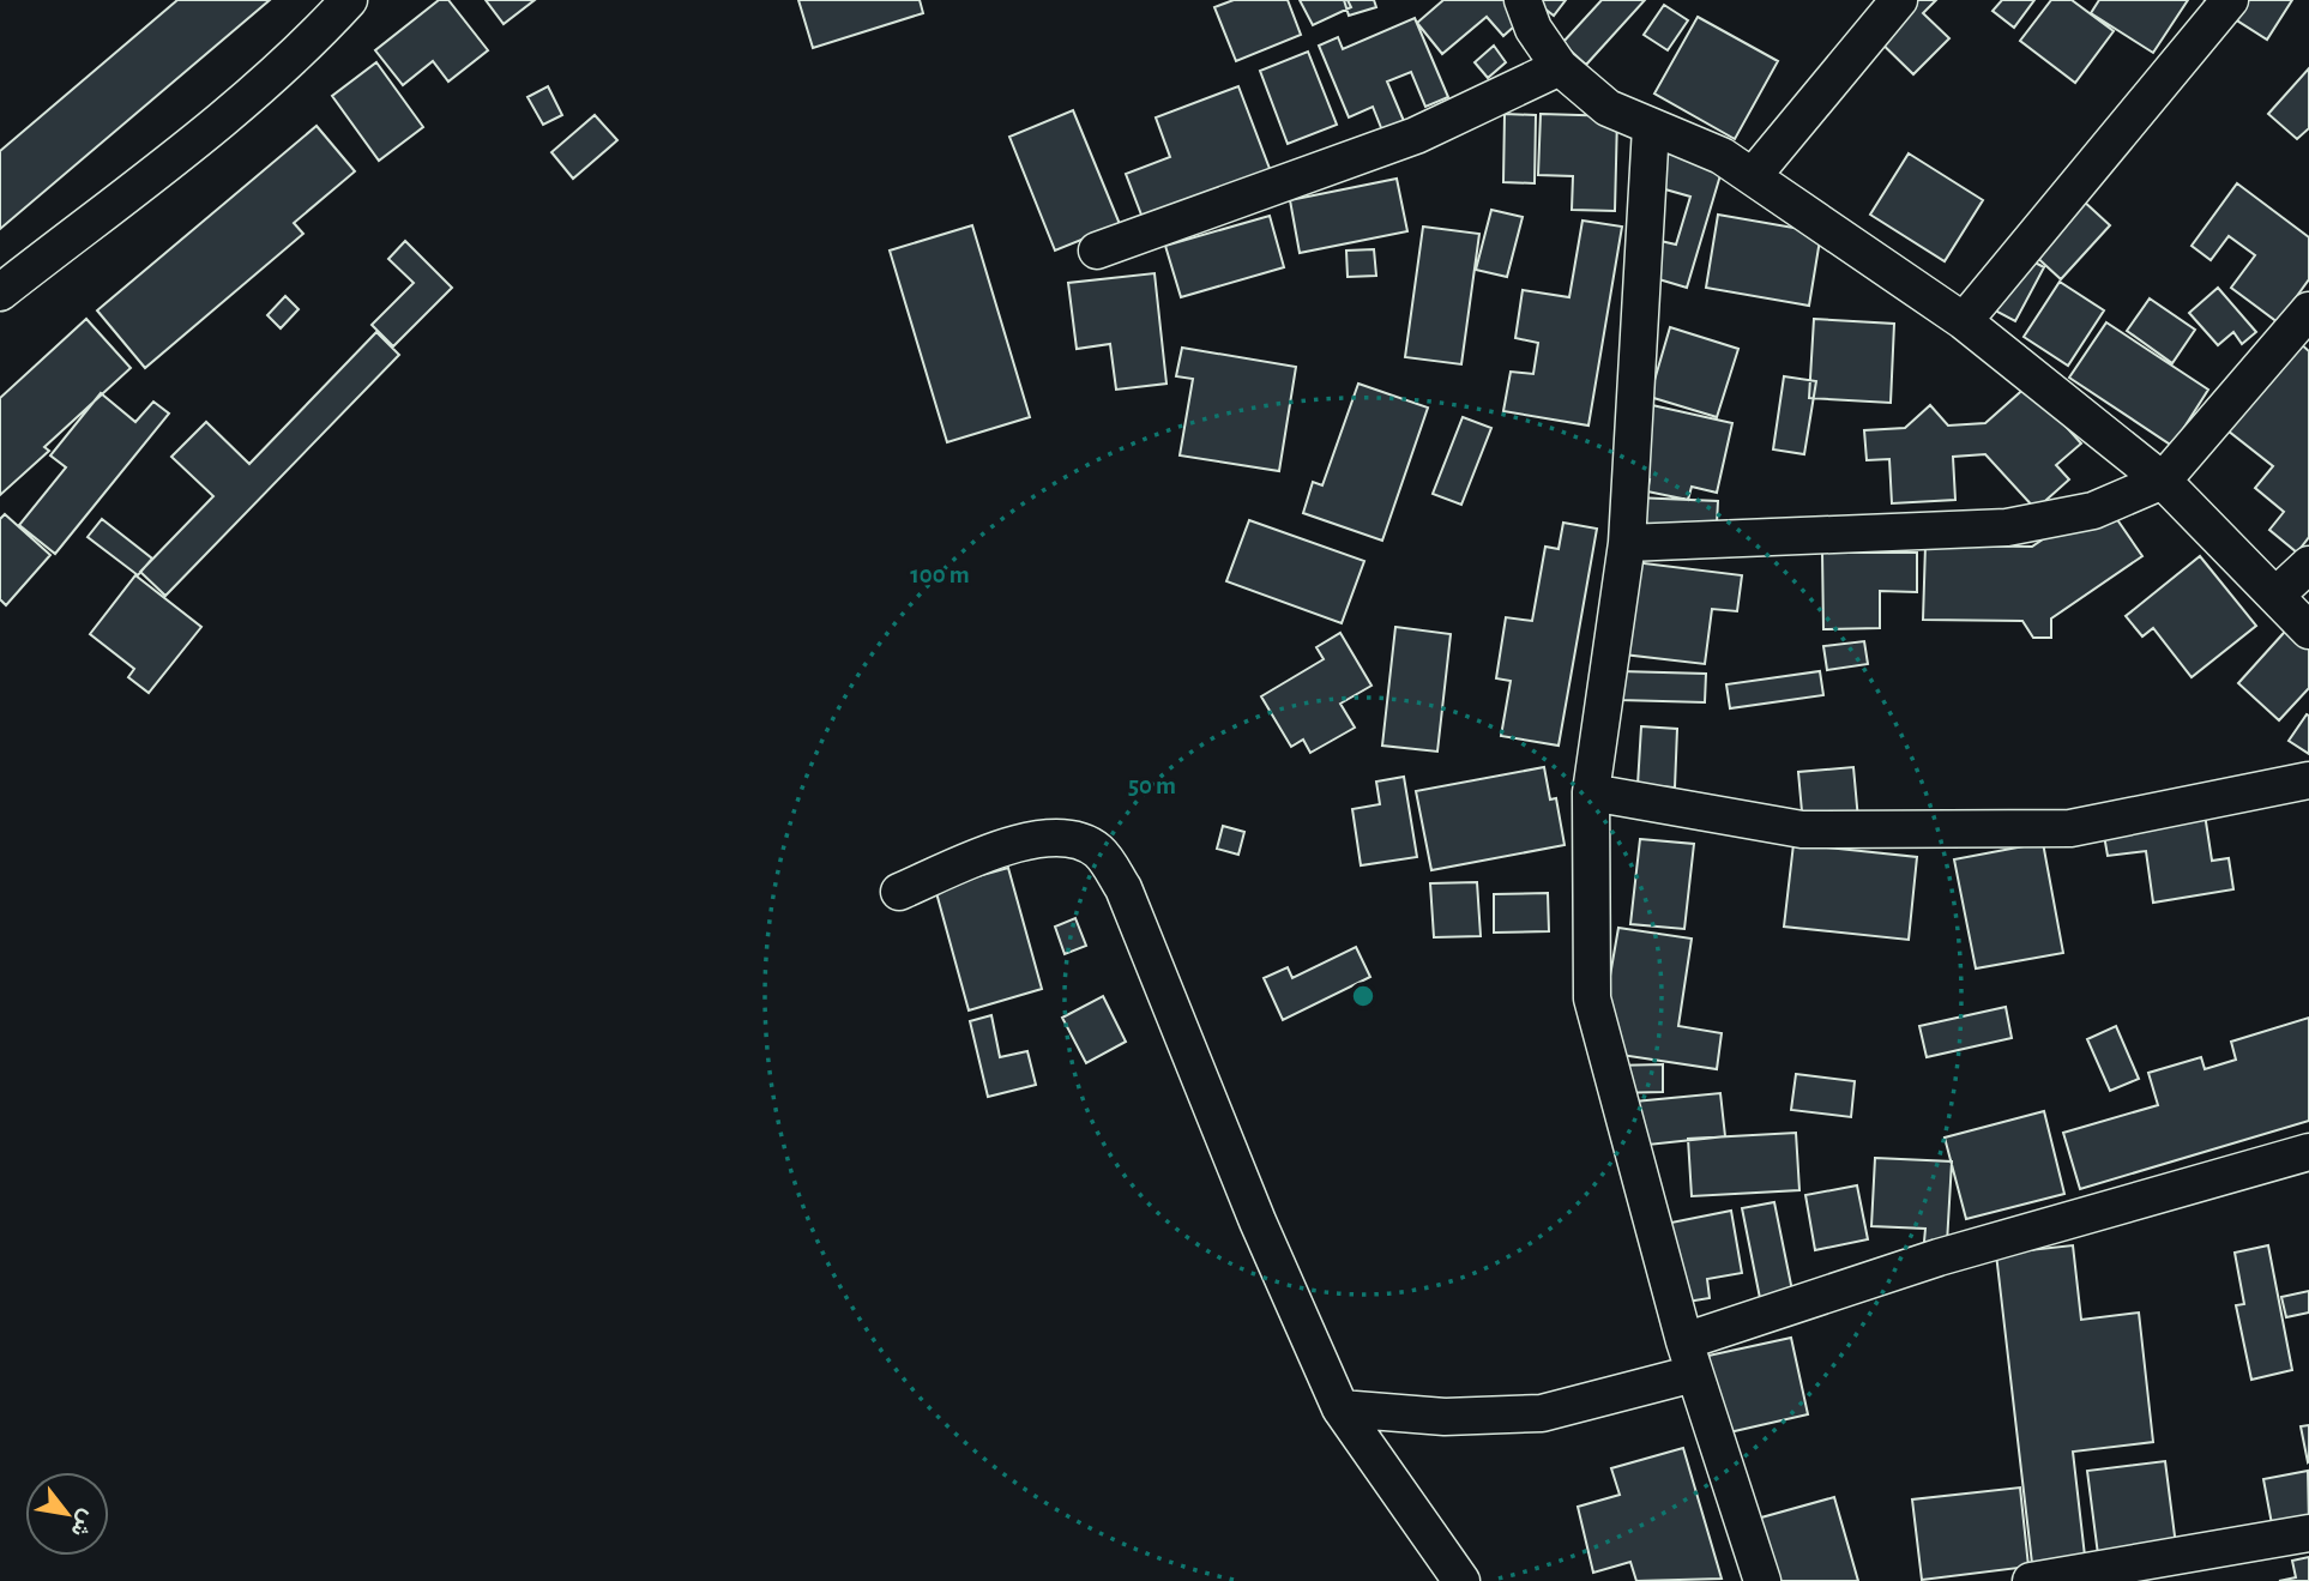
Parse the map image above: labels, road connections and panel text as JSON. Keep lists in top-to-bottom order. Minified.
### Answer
{"north":"bottom right","rings":["100 m","50 m"]}
